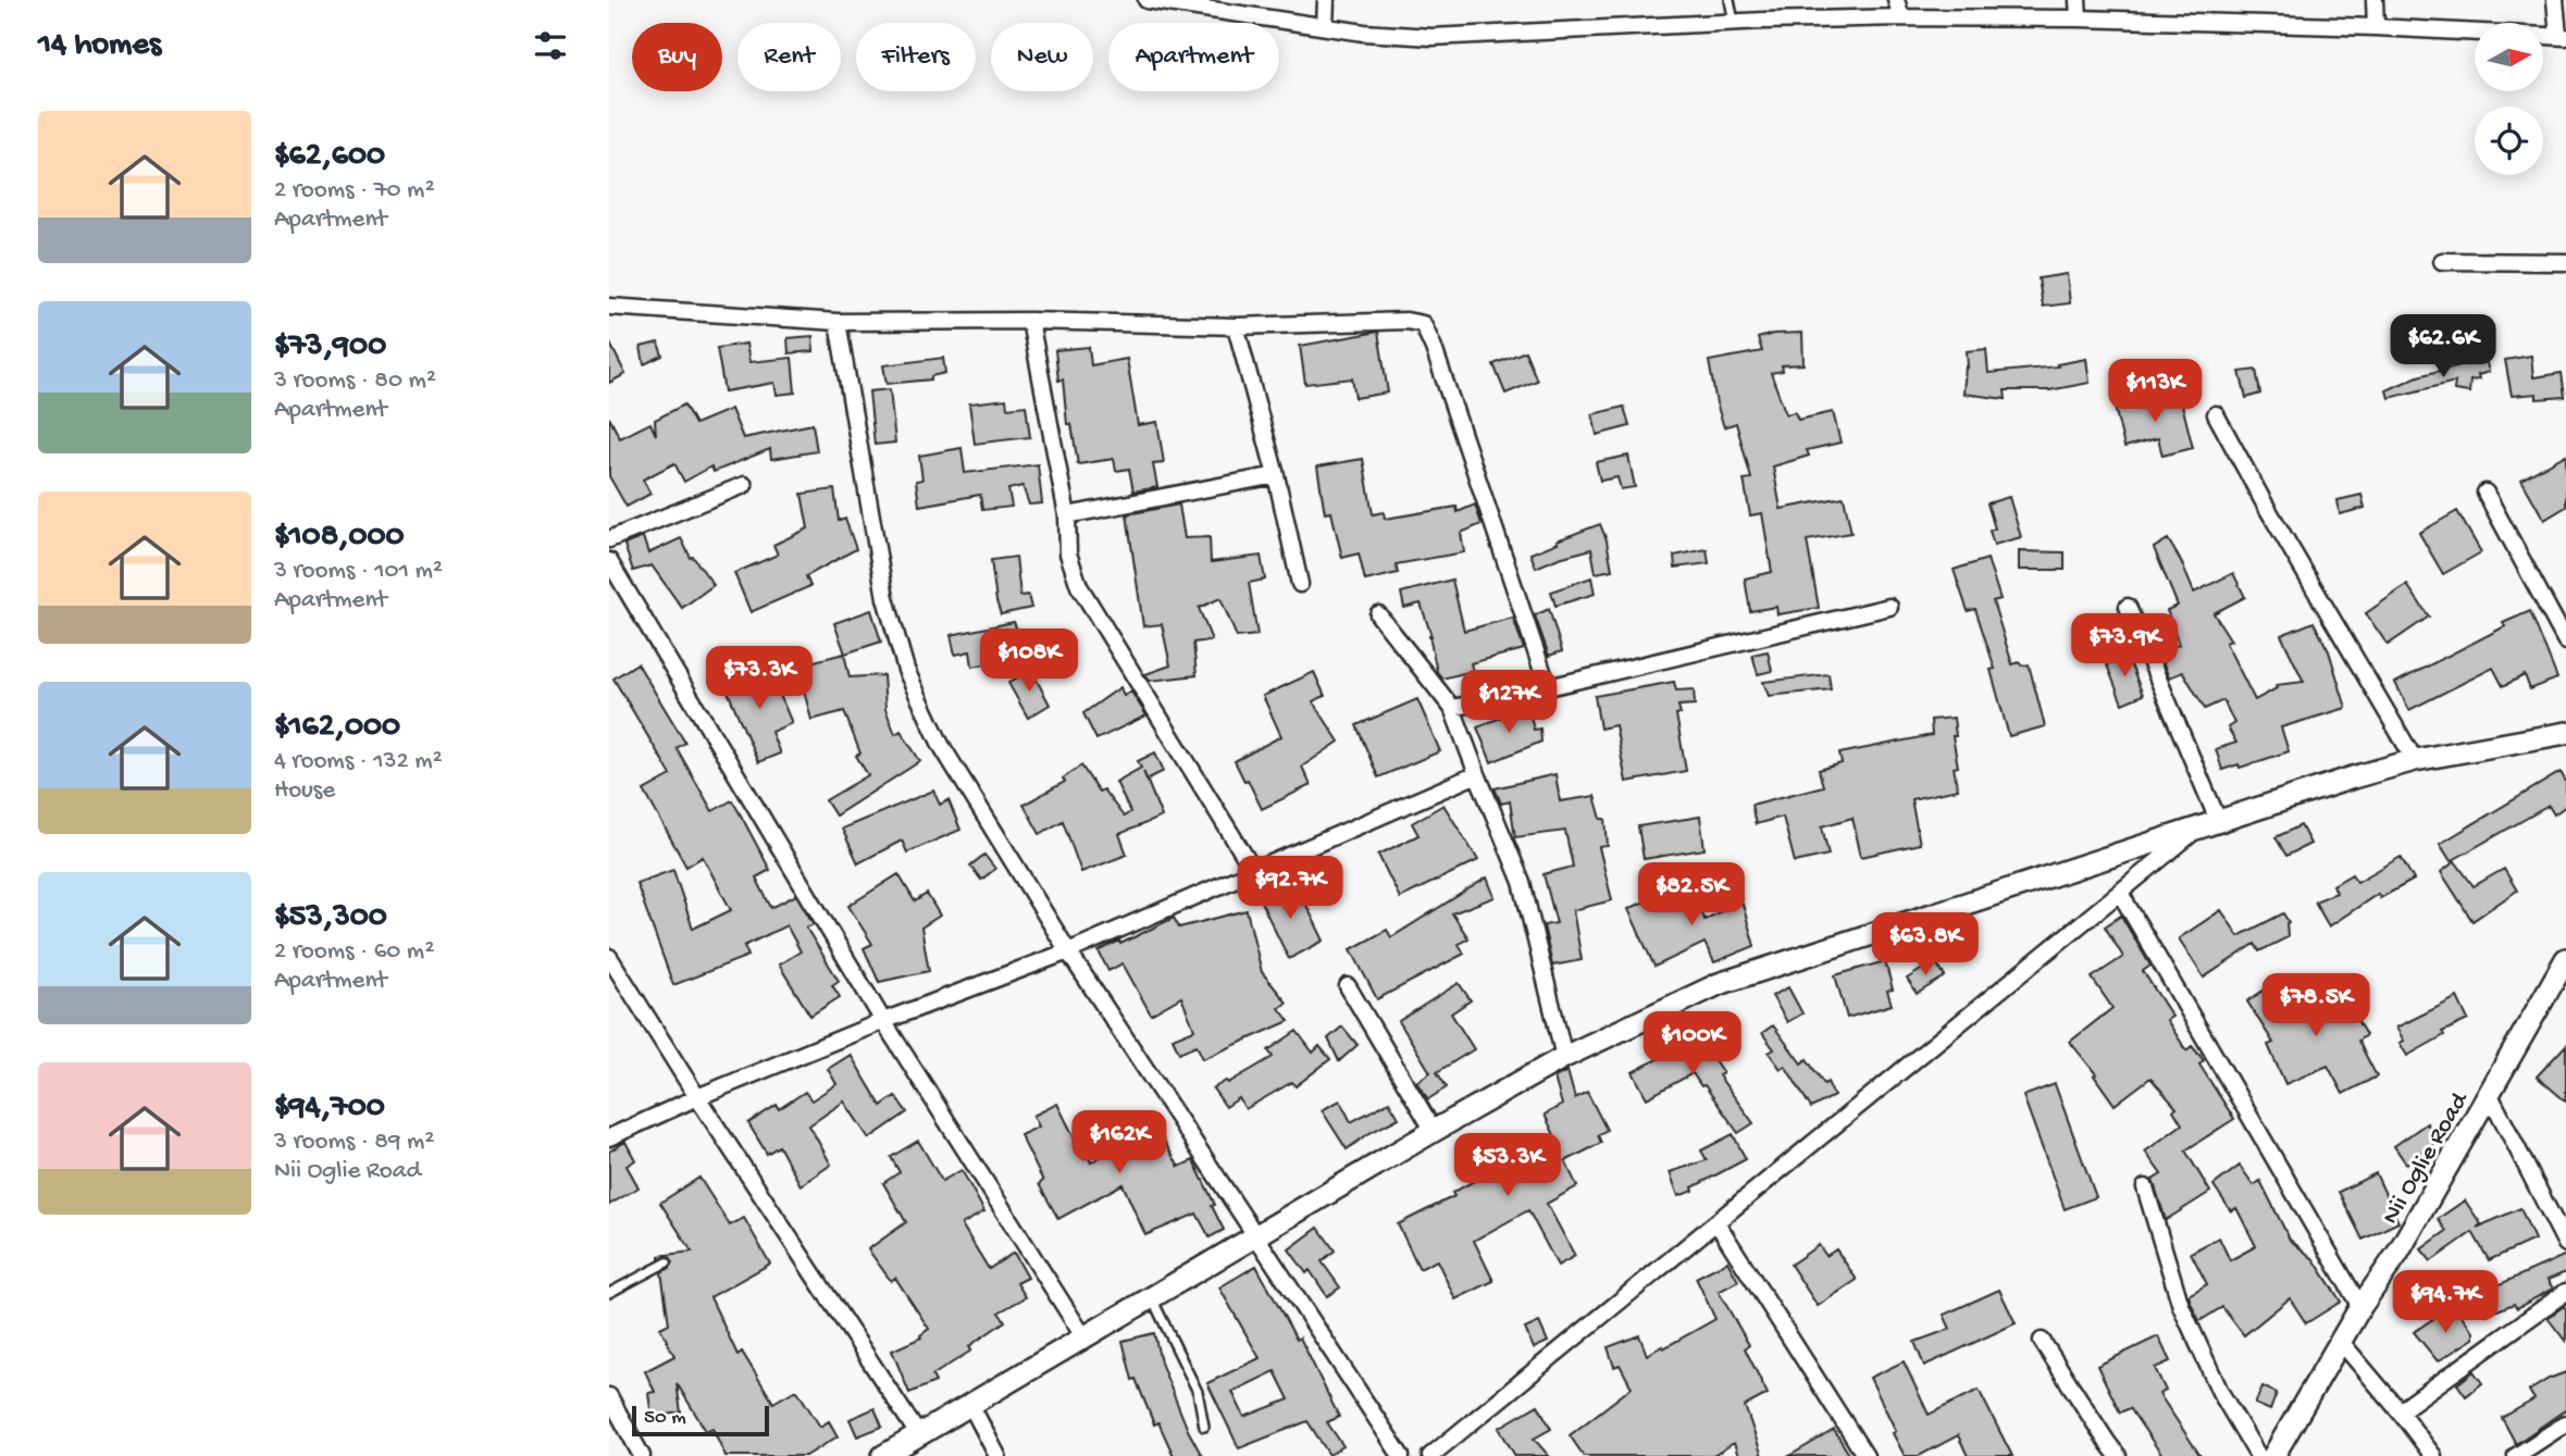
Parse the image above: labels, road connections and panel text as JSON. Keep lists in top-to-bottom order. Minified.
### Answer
{"streets":{"street":["Nii Oglie Road"]},"scale_bar":"50 m","north":"right","page":{"heading":"14 homes","chip":["Buy","Rent","Filters","New","Apartment"],"list":[{"name":"$62,600","note":"2 rooms · 70 m² · Apartment"},{"name":"$73,900","note":"3 rooms · 80 m² · Apartment"},{"name":"$108,000","note":"3 rooms · 101 m² · Apartment"},{"name":"$162,000","note":"4 rooms · 132 m² · House"},{"name":"$53,300","note":"2 rooms · 60 m² · Apartment"},{"name":"$94,700","note":"3 rooms · 89 m² · Nii Oglie Road"}],"price":["$62.6K","$113K","$73.9K","$108K","$73.3K","$127K","$92.7K","$82.5K","$63.8K","$78.5K","$100K","$162K","$53.3K","$94.7K"],"scale":"50 m"}}
